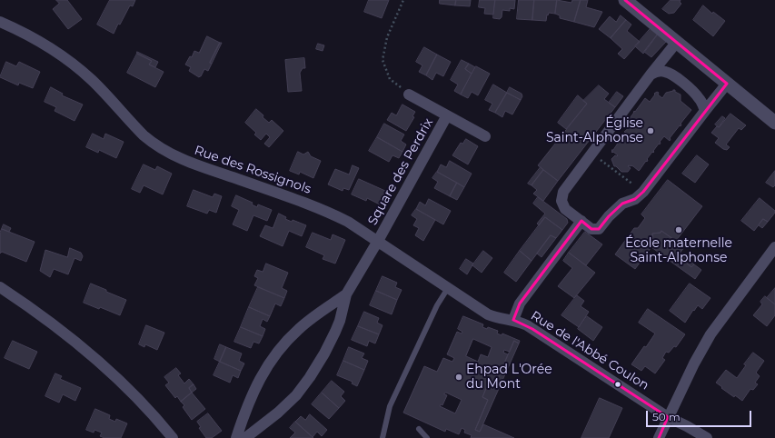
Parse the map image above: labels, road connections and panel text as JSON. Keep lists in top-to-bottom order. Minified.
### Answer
{"streets":{"street":["Rue des Rossignols","Square des Perdrix","Rue de l'Abbé Coulon"]},"crossings":[["Rue des Rossignols","Square des Perdrix"],["Rue des Rossignols","Rue de l'Abbé Coulon"]],"places":["Église Saint-Alphonse","École maternelle Saint-Alphonse","Ehpad L'Orée du Mont"],"scale_bar":"50 m"}
